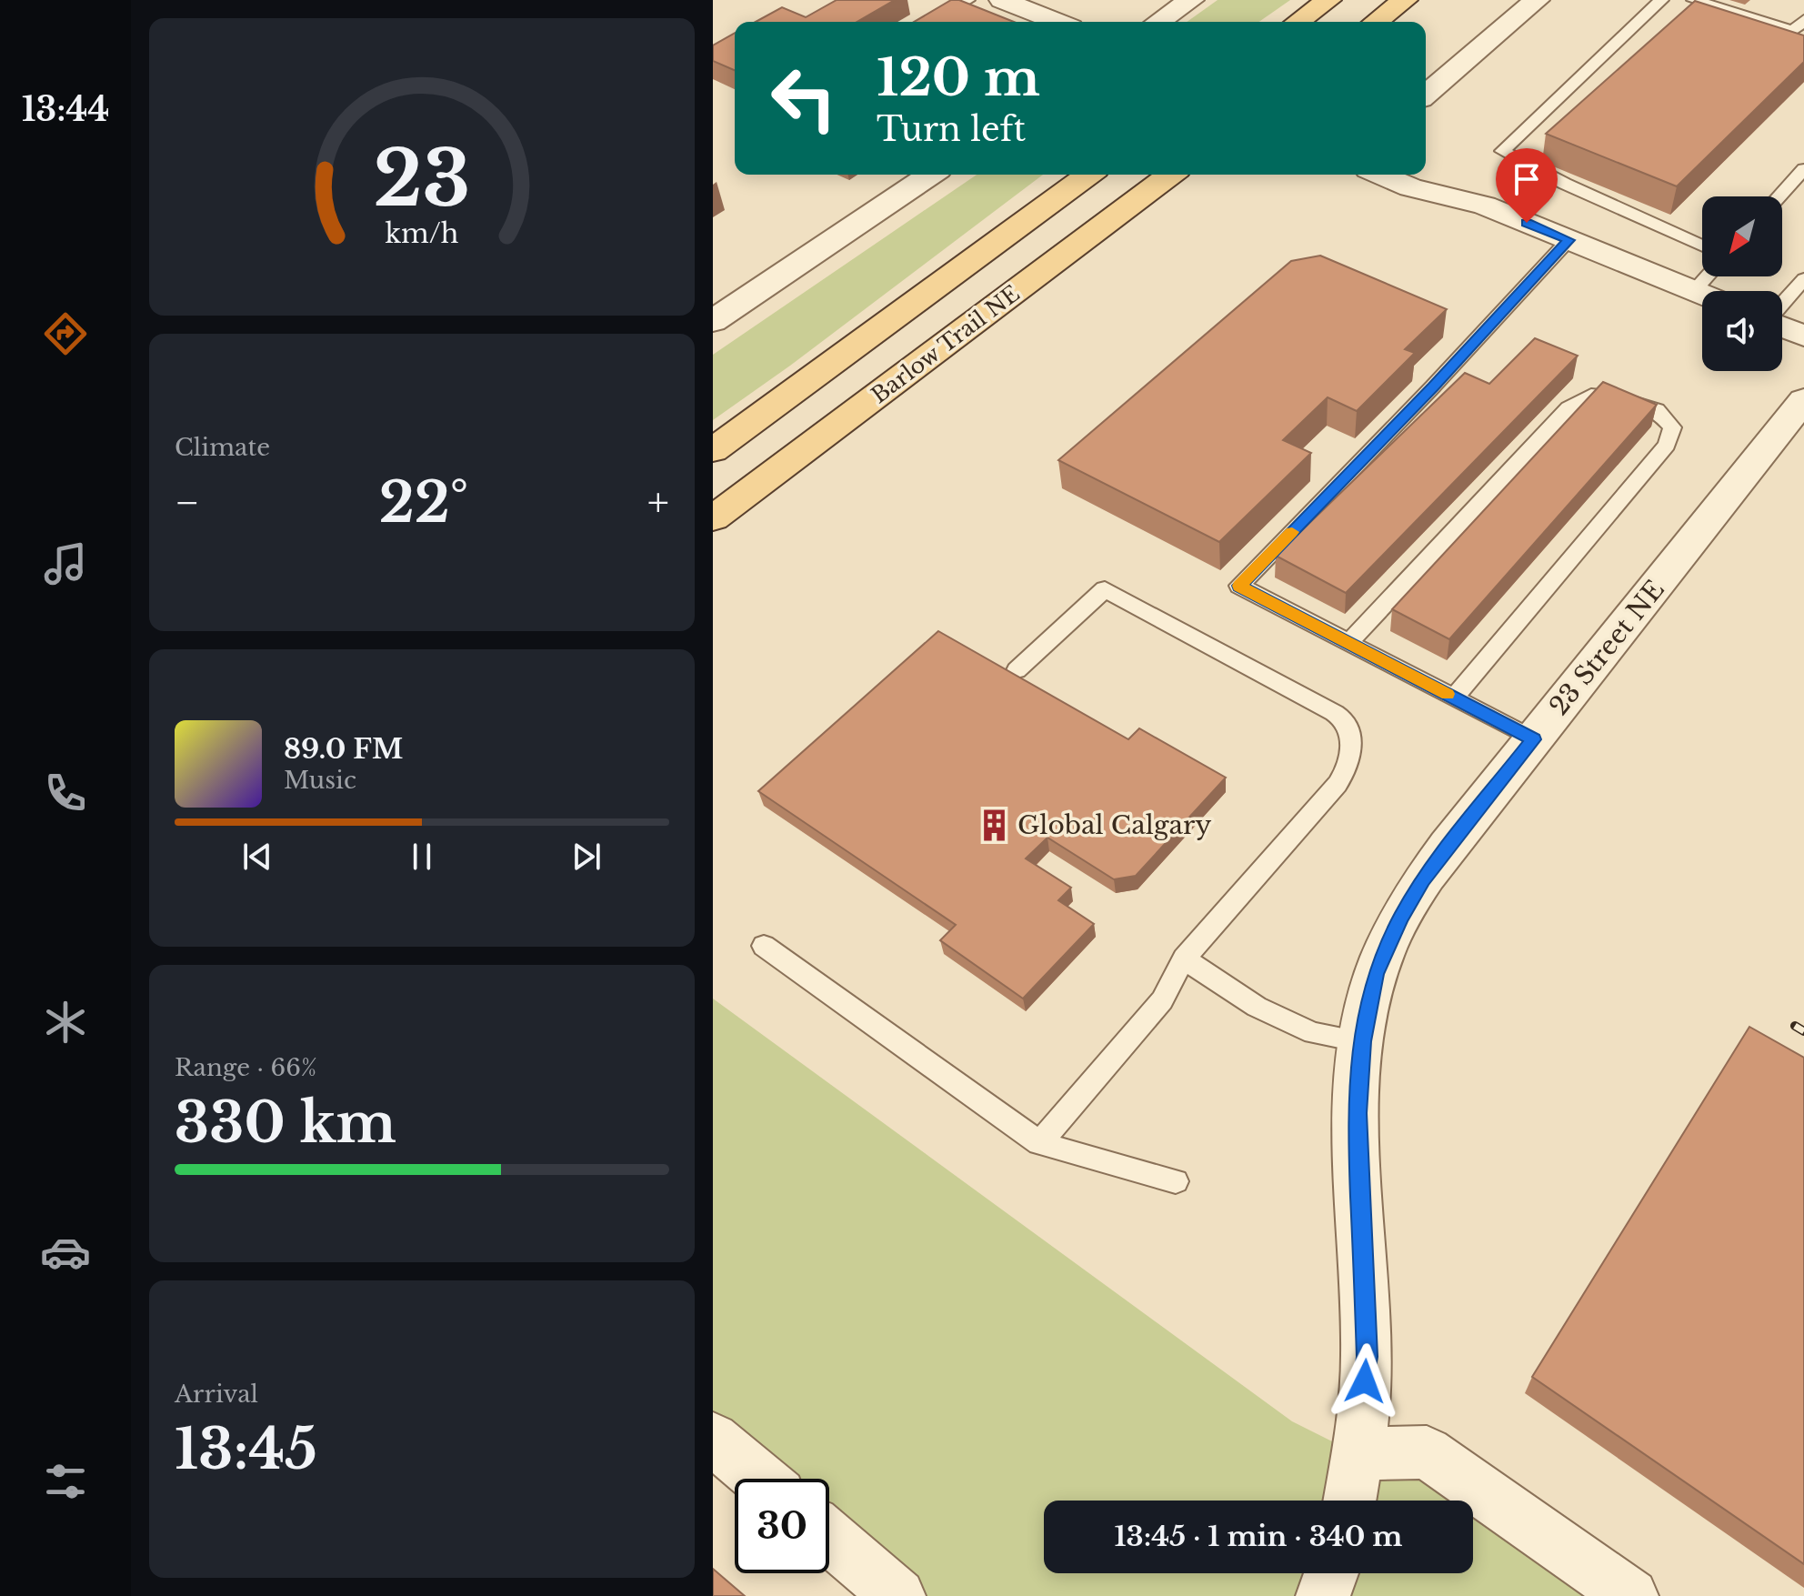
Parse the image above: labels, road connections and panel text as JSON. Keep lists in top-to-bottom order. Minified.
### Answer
{"streets":{"main road":["Barlow Trail NE"],"street":["23 Street NE"]},"places":{"building":["Global Calgary"]},"north":"bottom left","page":{"tabs":"13:44","turn":["120 m","Turn left"],"tile":["Climate",["Range · 66%","330 km"],["Arrival","13:45"]],"heat":["−","22°","+"],"song":["89.0 FM","Music"],"limit":"30","trip":"13:45 · 1 min · 340 m","gauge":["23","km/h"]}}
